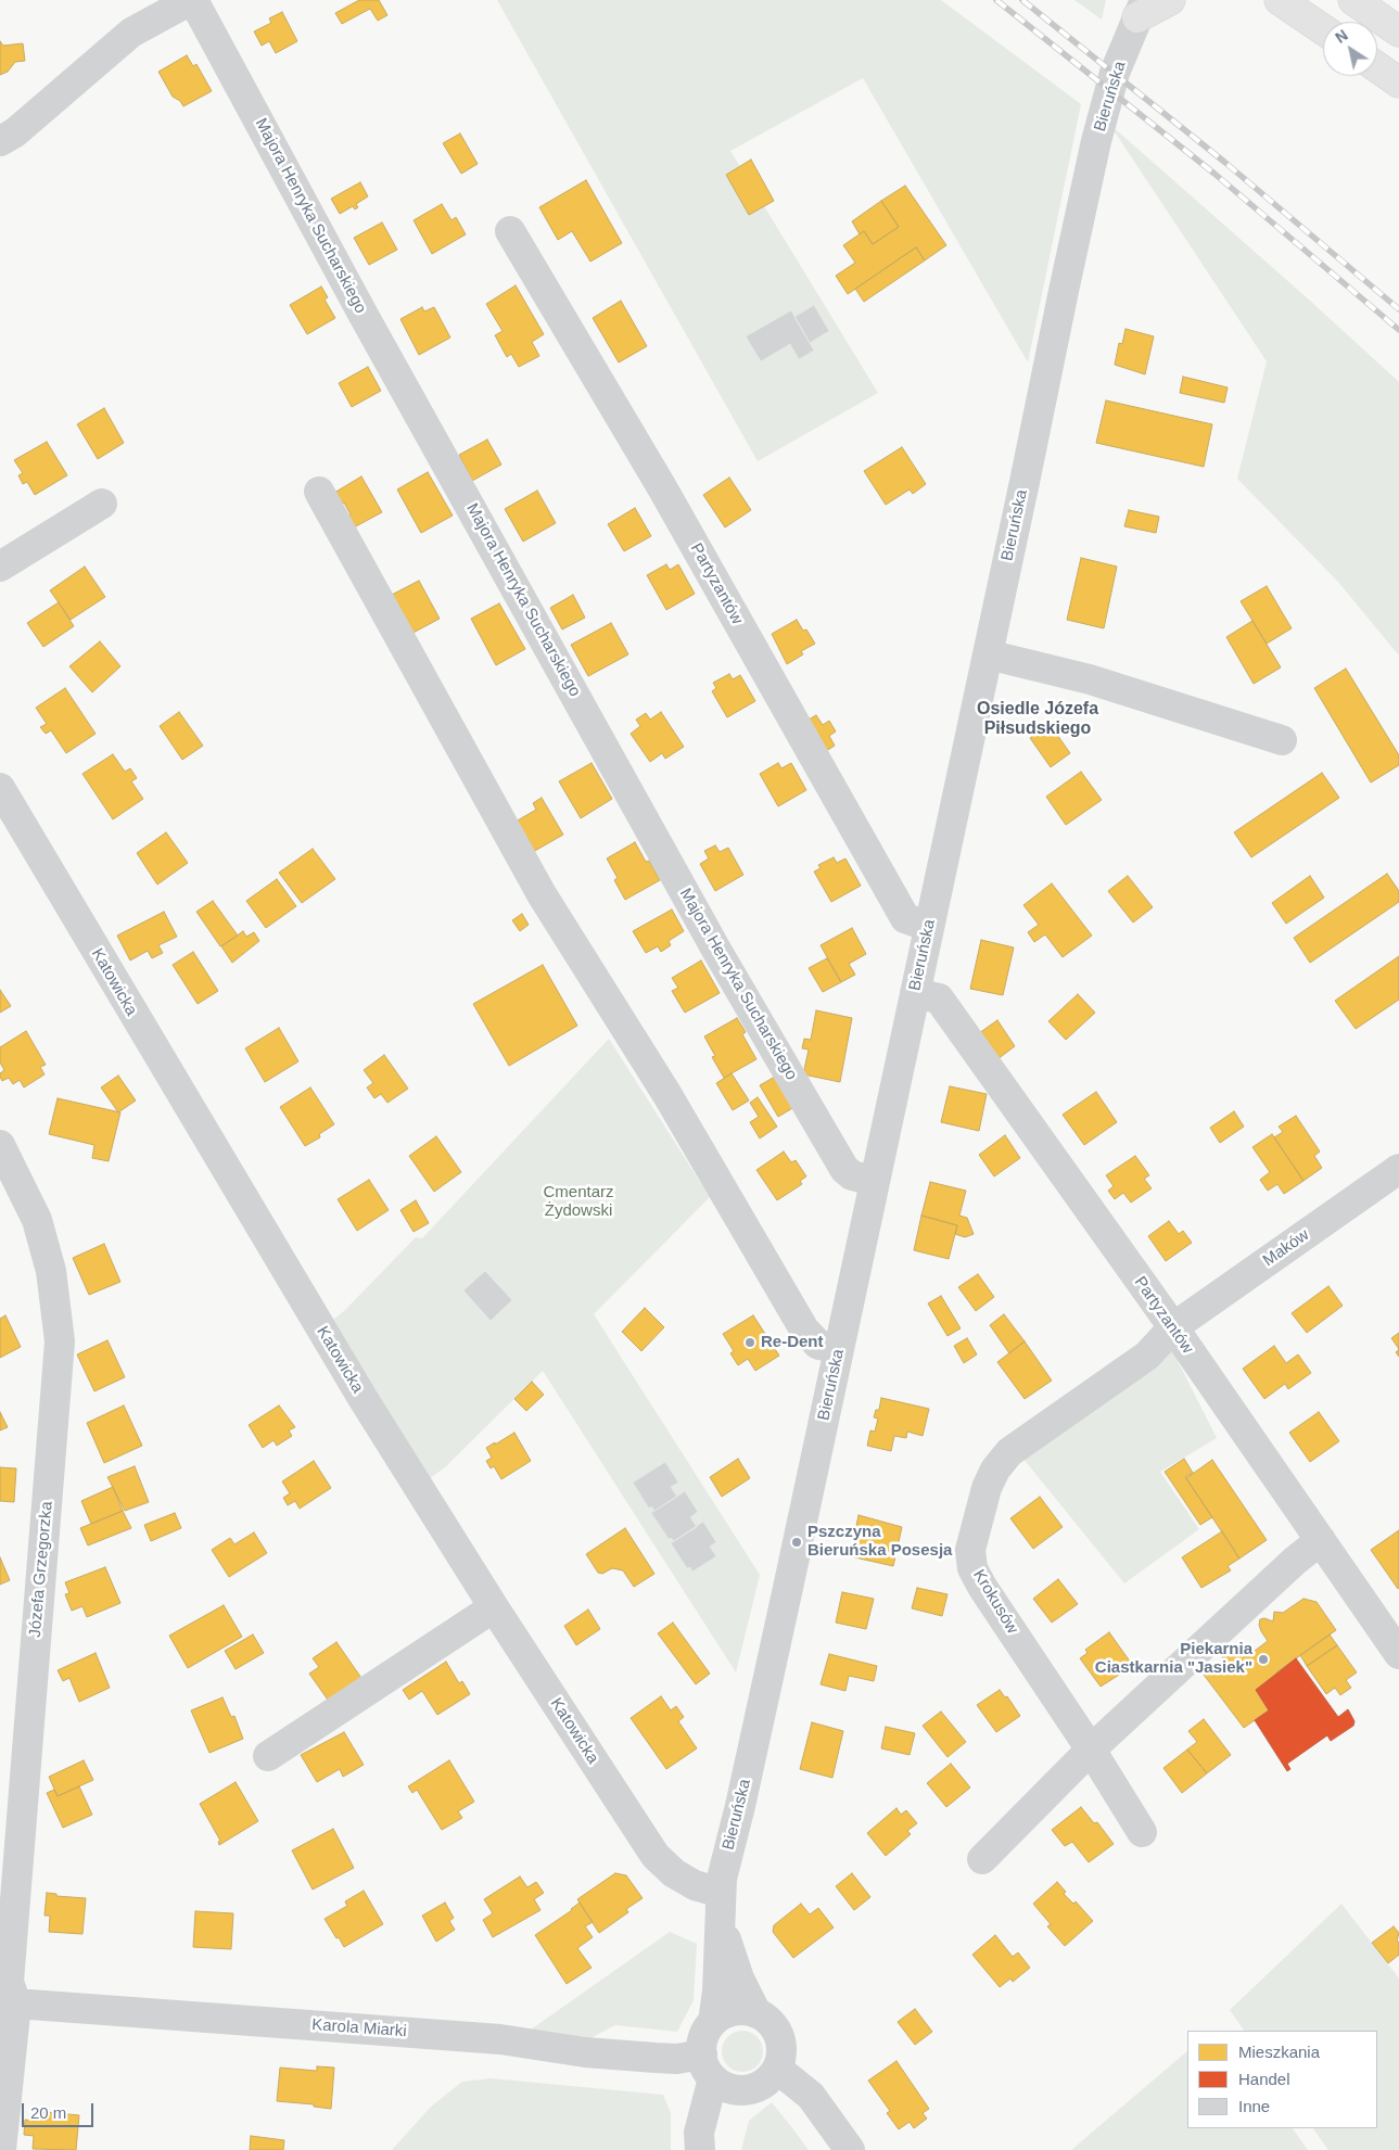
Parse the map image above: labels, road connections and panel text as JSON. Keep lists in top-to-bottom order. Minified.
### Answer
{"streets":{"street":["Bieruńska","Majora Henryka Sucharskiego","Partyzantów","Katowicka","Maków","Józefa Grzegorzka","Krokusów","Karola Miarki"]},"crossings":[["Bieruńska","Majora Henryka Sucharskiego"],["Bieruńska","Partyzantów"],["Bieruńska","Katowicka"],["Bieruńska","Karola Miarki"],["Partyzantów","Maków"],["Partyzantów","Krokusów"],["Maków","Krokusów"],["Józefa Grzegorzka","Karola Miarki"]],"districts":["Osiedle Józefa Piłsudskiego"],"parks":["Cmentarz Żydowski"],"places":["Re-Dent","Pszczyna Bieruńska Posesja","Piekarnia Ciastkarnia \"Jasiek\""],"legend":["Mieszkania","Handel","Inne"],"scale_bar":"20 m","north":"top left"}
